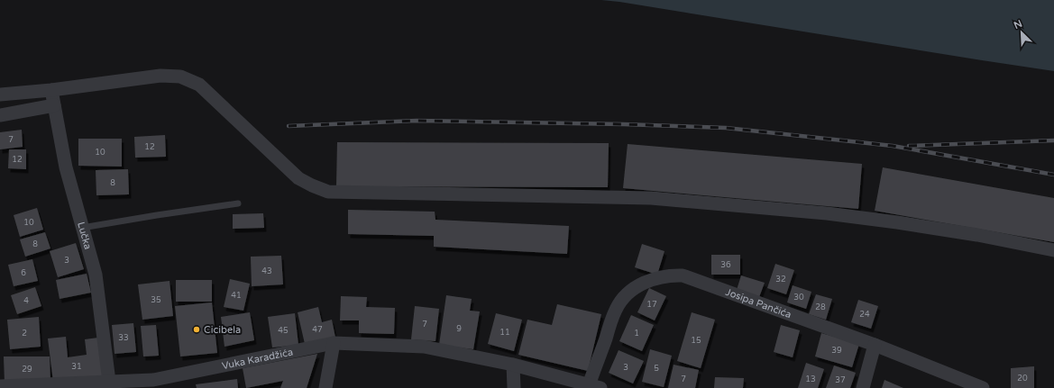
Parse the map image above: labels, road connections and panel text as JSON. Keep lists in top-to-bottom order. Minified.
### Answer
{"streets":{"street":["Lučka","Josipa Pančića","Vuka Karadžića"]},"crossings":[["Lučka","Vuka Karadžića"],["Josipa Pančića","Vuka Karadžića"]],"places":["Cicibela"],"house_numbers":["7","12","10","12","8","10","8","3","36","43","6","32","41","30","35","4","17","28","24","7","9","47","45","11","2","1","33","15","39","31","3","5","29","20","7","13","37"],"north":"top left"}
